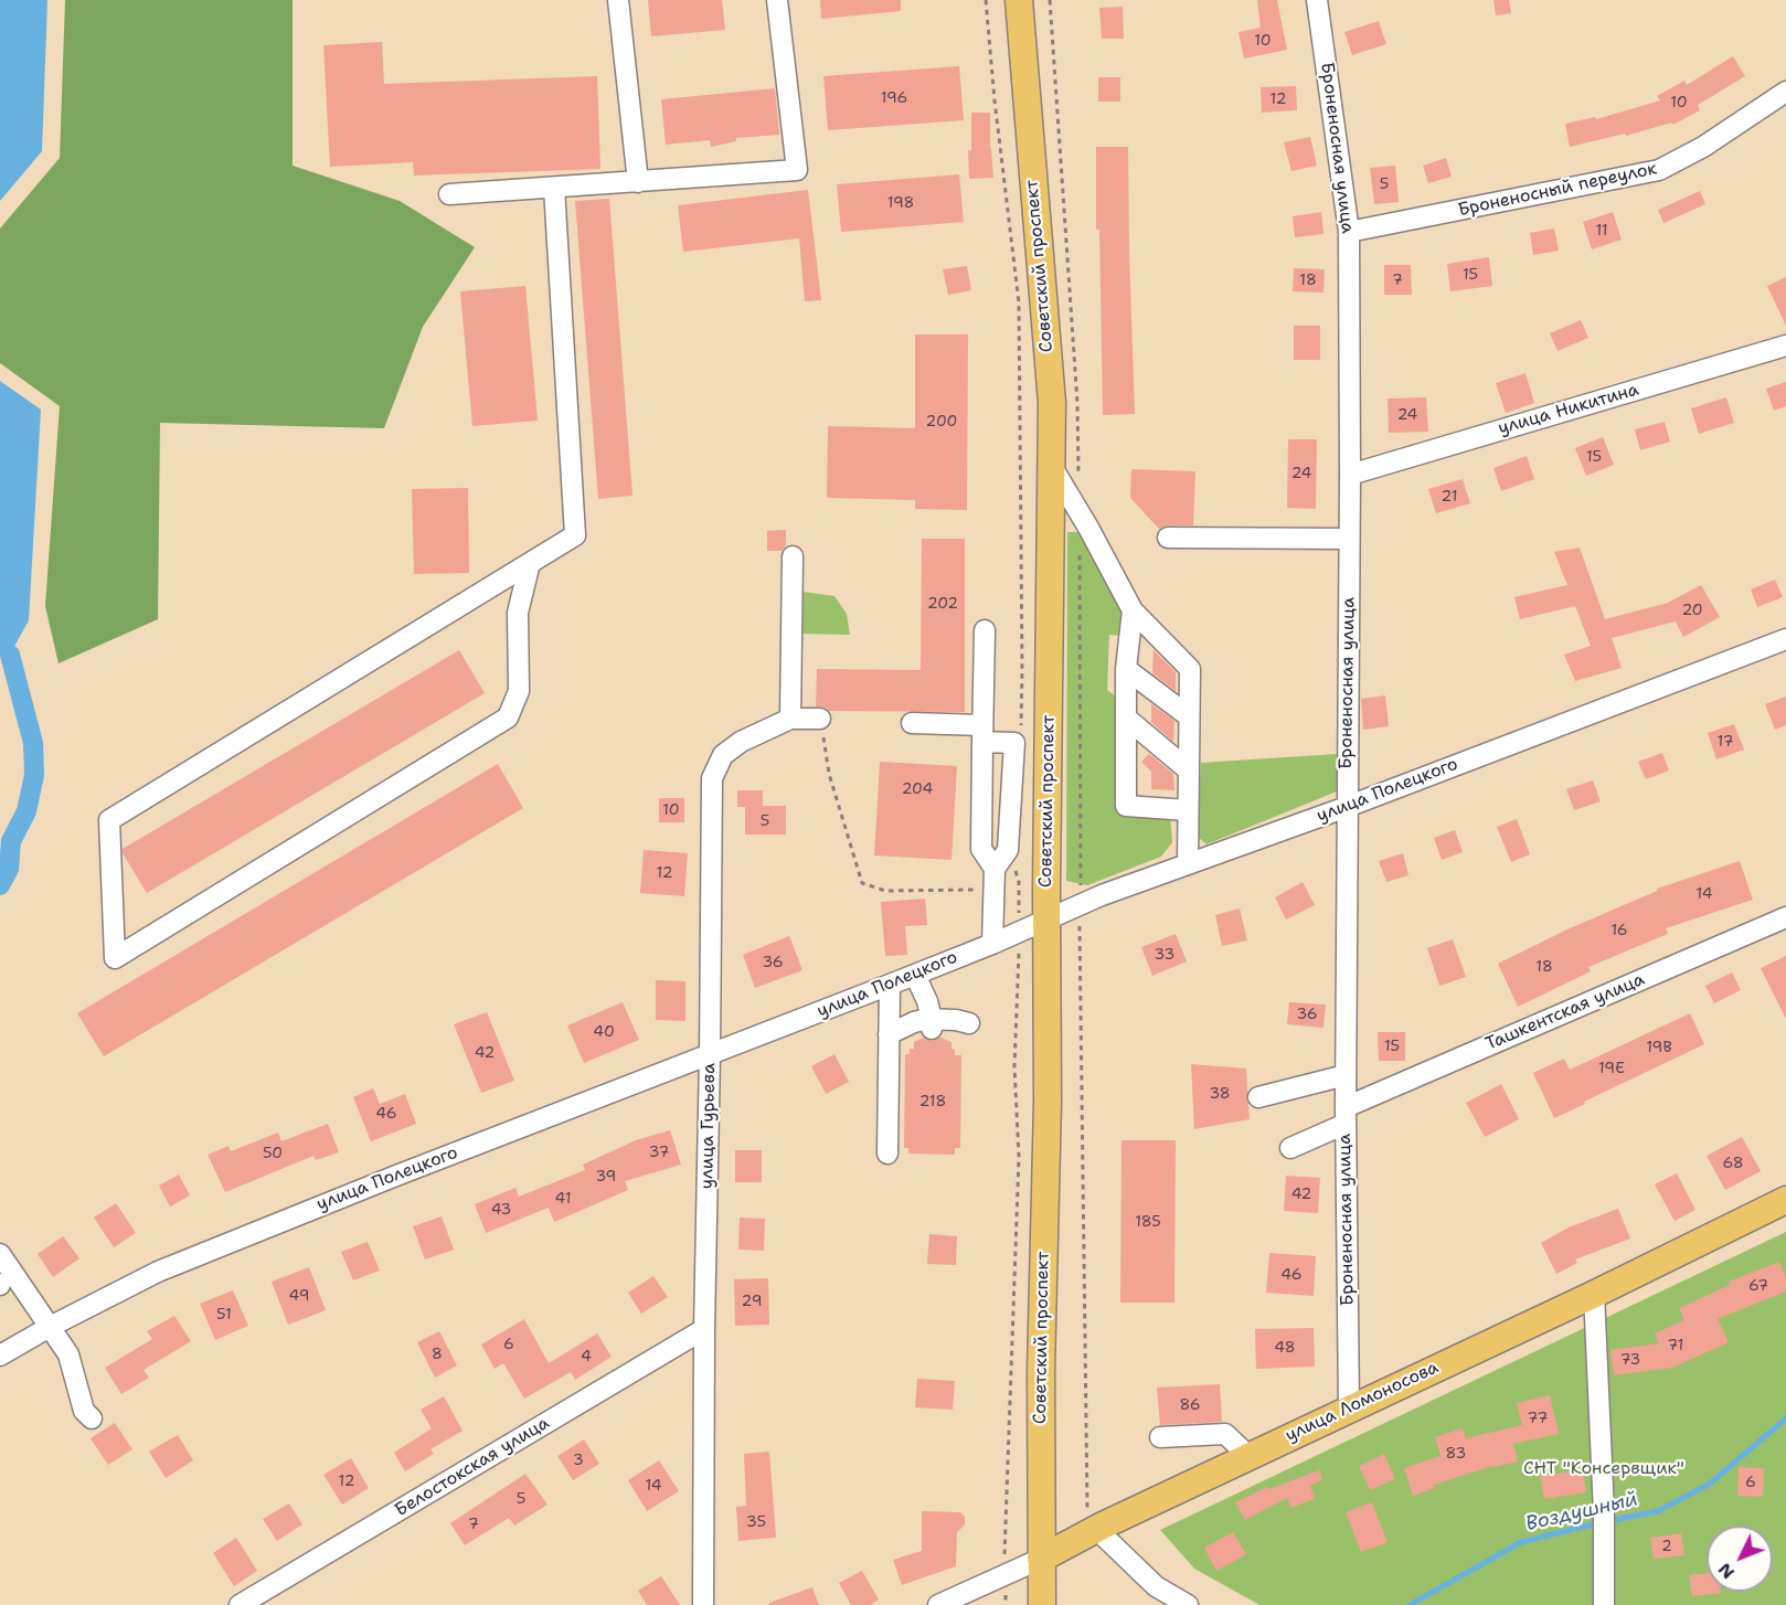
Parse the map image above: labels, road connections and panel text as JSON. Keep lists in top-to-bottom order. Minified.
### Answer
{"streets":{"main road":["Советский проспект","улица Ломоносова"],"street":["Броненосная улица","Броненосный переулок","улица Никитина","улица Полецкого","Ташкентская улица","улица Гурьева","Белостокская улица"]},"crossings":[["Броненосная улица","Броненосный переулок"],["Броненосная улица","улица Никитина"],["Броненосная улица","улица Полецкого"],["Броненосная улица","Ташкентская улица"],["Броненосная улица","улица Ломоносова"],["Советский проспект","улица Полецкого"],["Советский проспект","улица Ломоносова"],["улица Полецкого","улица Гурьева"],["улица Гурьева","Белостокская улица"]],"water":["Воздушный"],"parks":["СНТ \"Консервщик\""],"house_numbers":["10","196","12","10","5","198","11","15","18","7","24","200","15","24","21","202","20","17","204","10","5","12","14","16","33","36","18","36","40","15","19В","42","19Е","38","218","46","37","50","68","39","42","41","43","185","46","67","49","29","51","6","71","48","8","4","73","86","77","83","3","12","6","14","5","35","7","2"],"north":"bottom left"}
